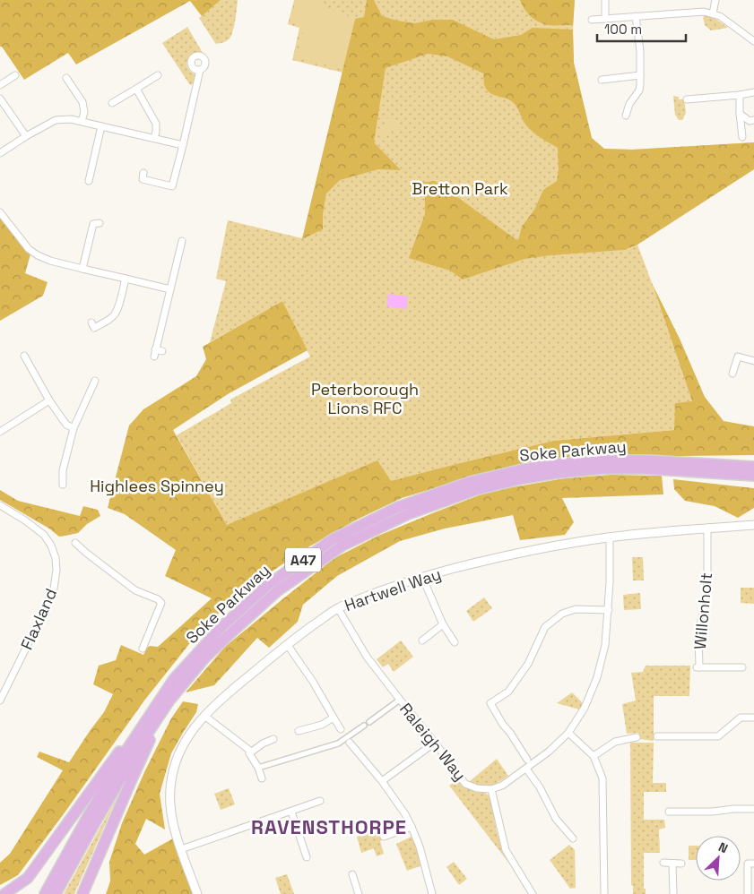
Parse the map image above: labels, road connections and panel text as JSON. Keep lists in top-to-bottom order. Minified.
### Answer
{"streets":{"highway":["Soke Parkway","A47"],"street":["Hartwell Way","Willonholt","Flaxland","Raleigh Way"]},"crossings":[["Soke Parkway","A47"],["Hartwell Way","Willonholt"],["Hartwell Way","Raleigh Way"]],"districts":["RAVENSTHORPE"],"parks":["Bretton Park","Peterborough Lions RFC","Highlees Spinney"],"scale_bar":"100 m","north":"top right"}
